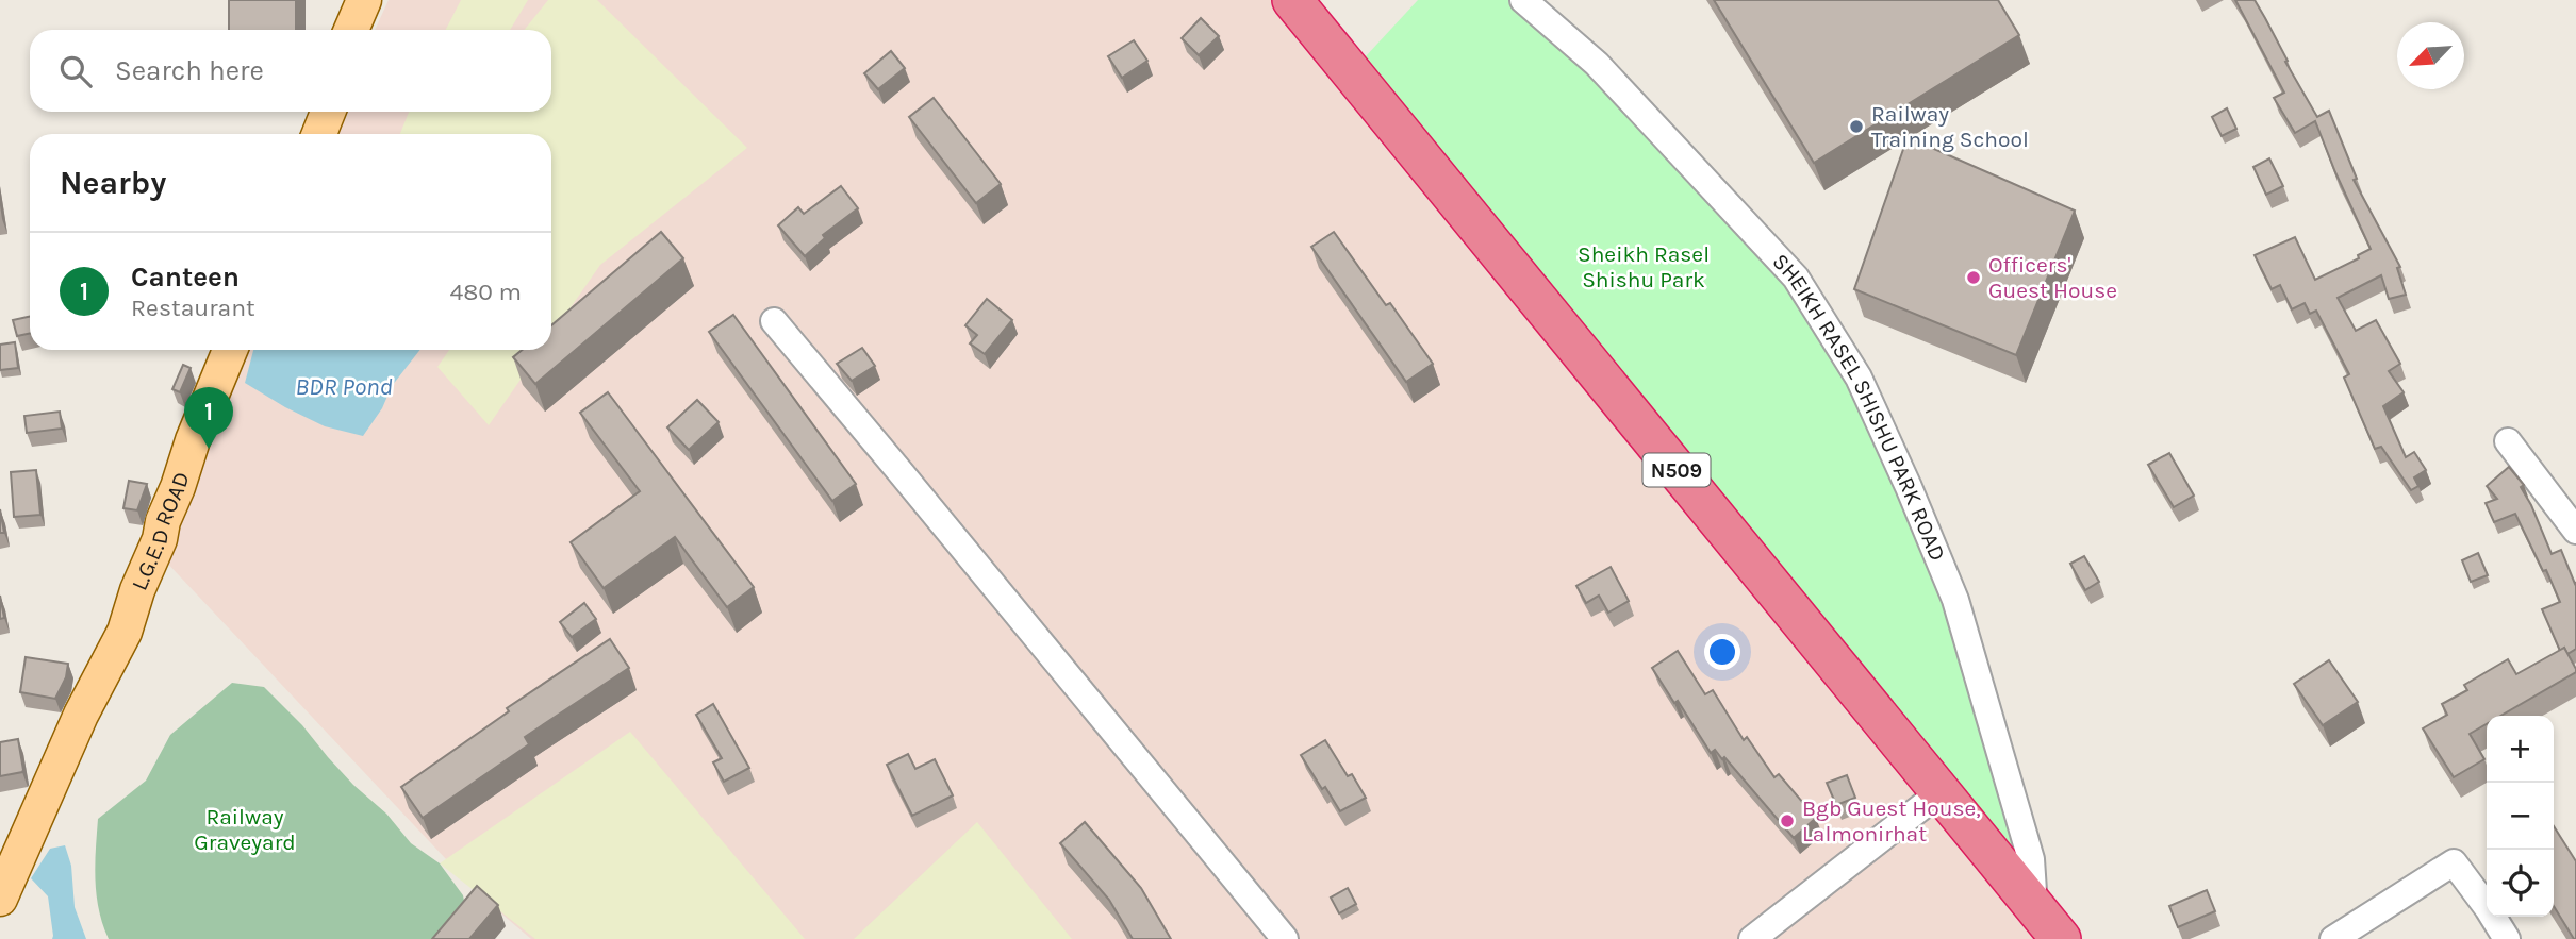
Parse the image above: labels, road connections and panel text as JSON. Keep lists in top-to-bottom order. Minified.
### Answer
{"streets":{"highway":["N509"],"main road":["L.G.E.D ROAD"],"street":["SHEIKH RASEL SHISHU PARK ROAD"]},"crossings":[["SHEIKH RASEL SHISHU PARK ROAD","N509"]],"water":["BDR Pond"],"parks":["Sheikh Rasel Shishu Park","Railway Graveyard"],"places":["Railway Training School","Officers' Guest House","Bgb Guest House, Lalmonirhat"],"north":"bottom left","page":{"search":"Search here","heading":"Nearby","list":[{"mark":"1","name":"Canteen","note":"Restaurant","value":"480 m"}],"pins":"1","map_buttons":["+","−"]}}
